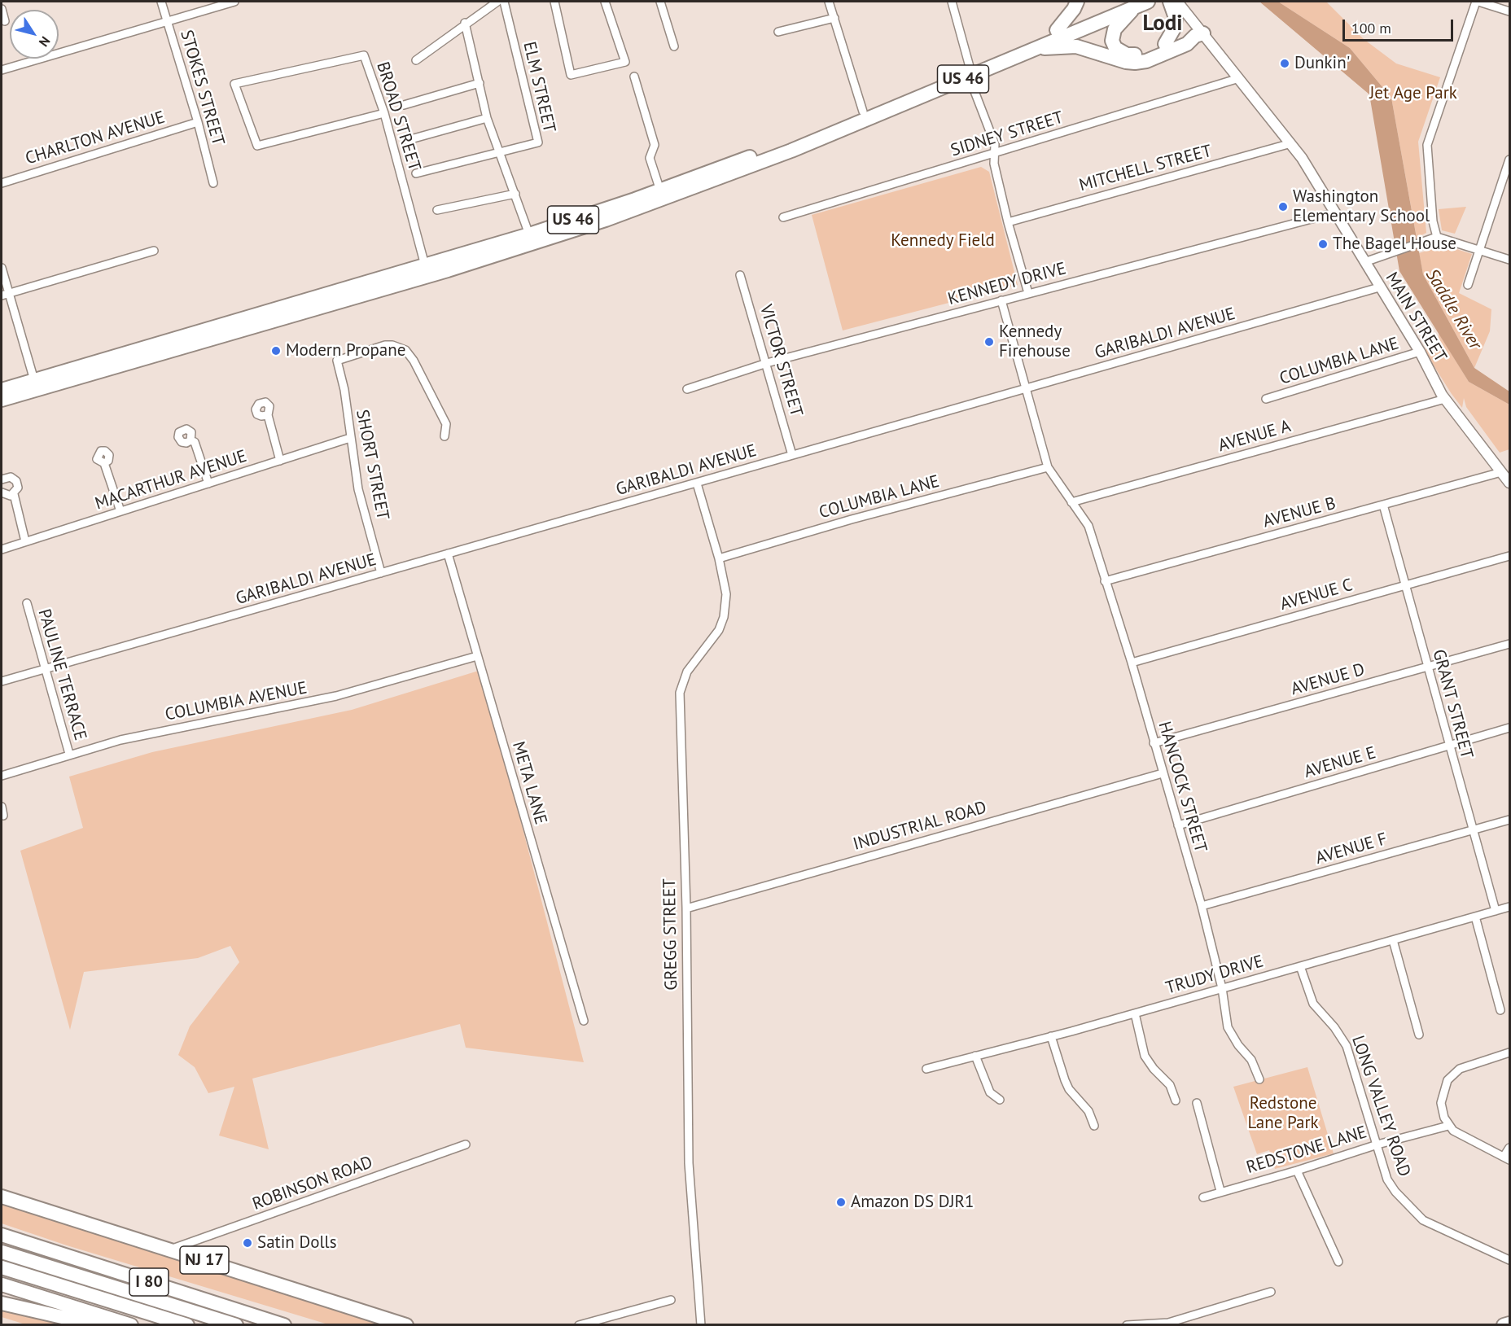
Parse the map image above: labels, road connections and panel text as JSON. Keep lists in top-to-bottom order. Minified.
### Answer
{"streets":{"highway":["US 46","NJ 17","I 80"],"street":["ELM STREET","STOKES STREET","BROAD STREET","SIDNEY STREET","CHARLTON AVENUE","MITCHELL STREET","KENNEDY DRIVE","MAIN STREET","GARIBALDI AVENUE","VICTOR STREET","COLUMBIA LANE","AVENUE A","SHORT STREET","MACARTHUR AVENUE","AVENUE B","AVENUE C","PAULINE TERRACE","AVENUE D","COLUMBIA AVENUE","GRANT STREET","AVENUE E","META LANE","HANCOCK STREET","INDUSTRIAL ROAD","AVENUE F","GREGG STREET","TRUDY DRIVE","LONG VALLEY ROAD","REDSTONE LANE","ROBINSON ROAD"]},"crossings":[["US 46","BROAD STREET"],["STOKES STREET","CHARLTON AVENUE"],["SIDNEY STREET","MAIN STREET"],["MITCHELL STREET","MAIN STREET"],["KENNEDY DRIVE","MAIN STREET"],["KENNEDY DRIVE","VICTOR STREET"],["KENNEDY DRIVE","HANCOCK STREET"],["MAIN STREET","GARIBALDI AVENUE"],["MAIN STREET","COLUMBIA LANE"],["MAIN STREET","AVENUE A"],["MAIN STREET","AVENUE B"],["GARIBALDI AVENUE","VICTOR STREET"],["GARIBALDI AVENUE","SHORT STREET"],["GARIBALDI AVENUE","PAULINE TERRACE"],["GARIBALDI AVENUE","META LANE"],["GARIBALDI AVENUE","HANCOCK STREET"],["GARIBALDI AVENUE","GREGG STREET"],["COLUMBIA LANE","HANCOCK STREET"],["COLUMBIA LANE","GREGG STREET"],["AVENUE A","HANCOCK STREET"],["SHORT STREET","MACARTHUR AVENUE"],["AVENUE B","GRANT STREET"],["AVENUE B","HANCOCK STREET"],["AVENUE C","GRANT STREET"],["AVENUE C","HANCOCK STREET"],["PAULINE TERRACE","COLUMBIA AVENUE"],["AVENUE D","GRANT STREET"],["AVENUE D","HANCOCK STREET"],["COLUMBIA AVENUE","META LANE"],["GRANT STREET","AVENUE E"],["GRANT STREET","AVENUE F"],["GRANT STREET","TRUDY DRIVE"],["AVENUE E","HANCOCK STREET"],["HANCOCK STREET","INDUSTRIAL ROAD"],["HANCOCK STREET","AVENUE F"],["HANCOCK STREET","TRUDY DRIVE"],["INDUSTRIAL ROAD","GREGG STREET"],["TRUDY DRIVE","LONG VALLEY ROAD"],["LONG VALLEY ROAD","REDSTONE LANE"],["ROBINSON ROAD","NJ 17"]],"districts":["Lodi"],"water":["Saddle River"],"parks":["Jet Age Park","Kennedy Field","Redstone Lane Park"],"places":["Dunkin'","Washington Elementary School","The Bagel House","Kennedy Firehouse","Modern Propane","Amazon DS DJR1","Satin Dolls"],"scale_bar":"100 m","north":"bottom right"}
